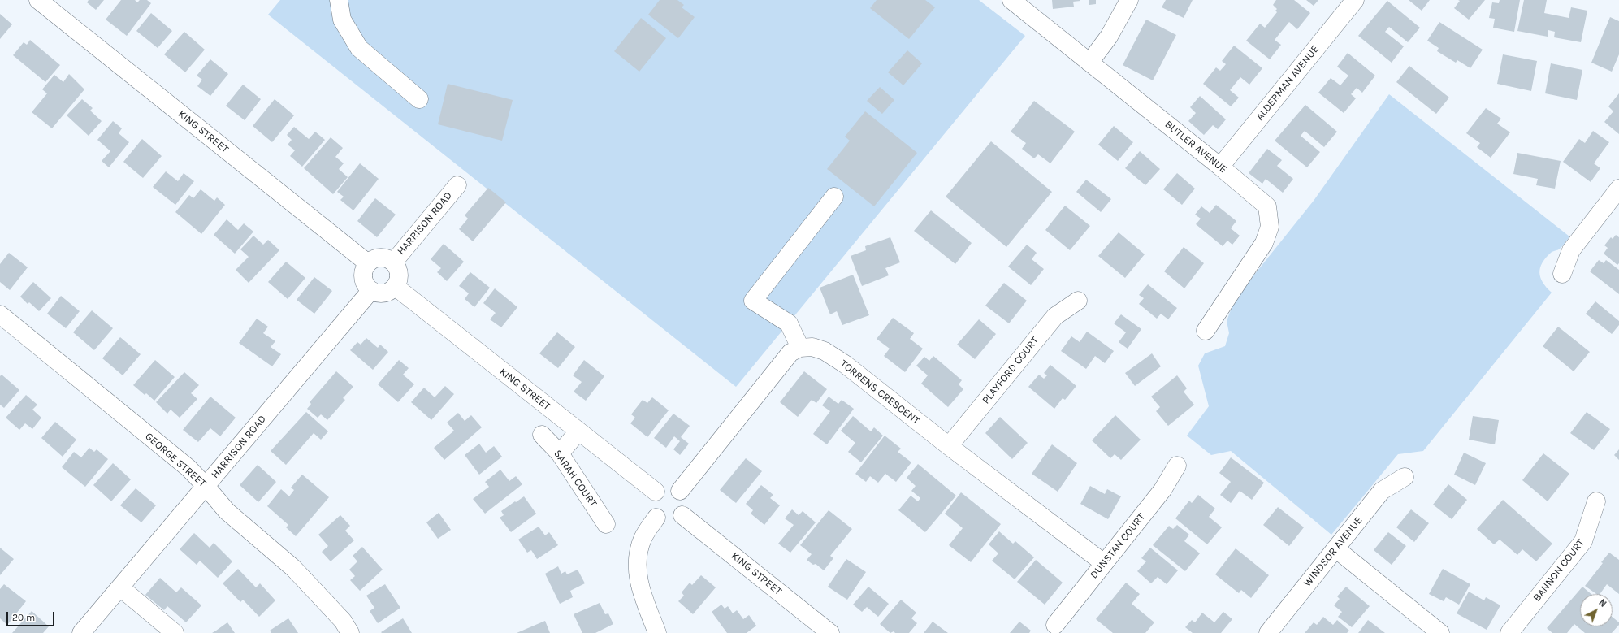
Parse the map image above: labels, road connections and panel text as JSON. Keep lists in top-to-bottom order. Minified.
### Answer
{"streets":{"street":["ALDERMAN AVENUE","KING STREET","BUTLER AVENUE","HARRISON ROAD","PLAYFORD COURT","TORRENS CRESCENT","GEORGE STREET","SARAH COURT","DUNSTAN COURT","WINDSOR AVENUE","BANNON COURT"]},"crossings":[["ALDERMAN AVENUE","BUTLER AVENUE"],["KING STREET","HARRISON ROAD"],["HARRISON ROAD","GEORGE STREET"],["PLAYFORD COURT","TORRENS CRESCENT"],["TORRENS CRESCENT","DUNSTAN COURT"]],"scale_bar":"20 m","north":"top right"}
